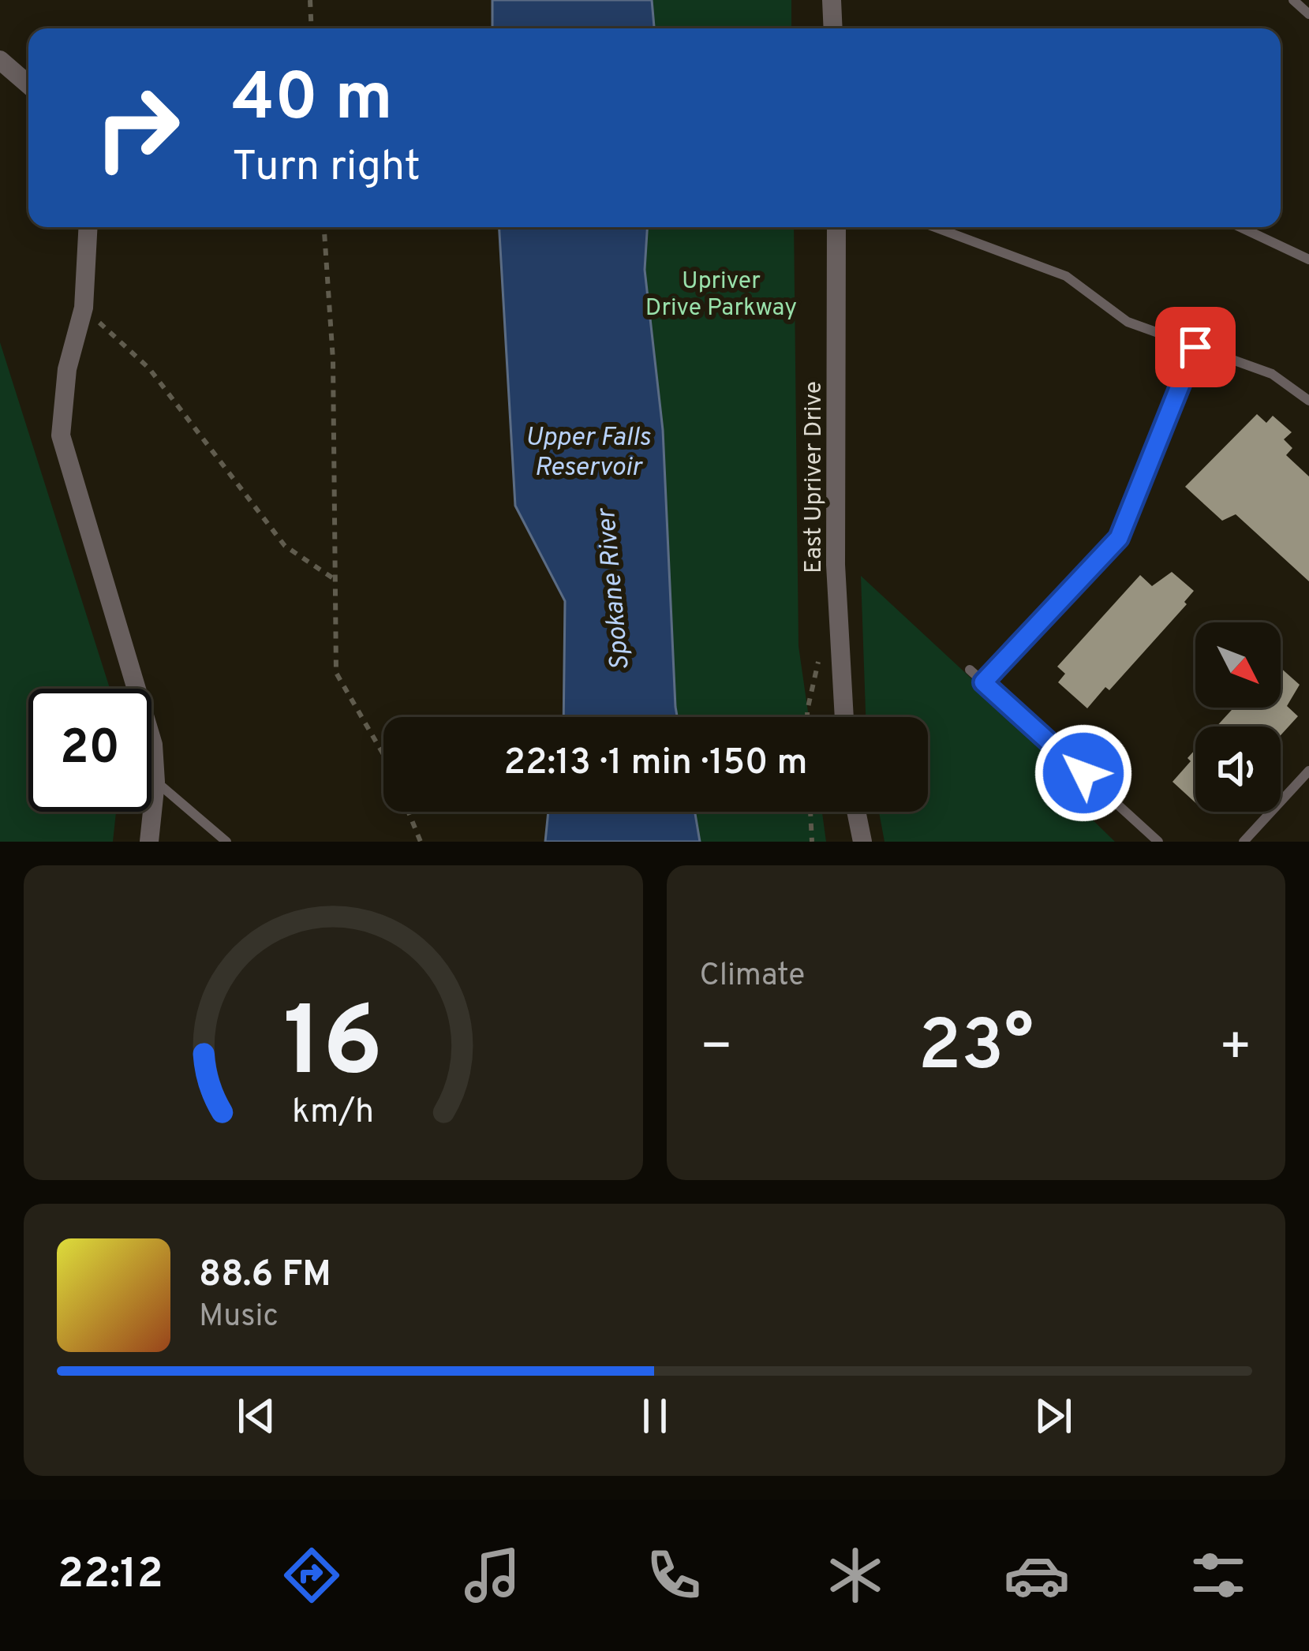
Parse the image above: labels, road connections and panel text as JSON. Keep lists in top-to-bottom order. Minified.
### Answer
{"streets":{"street":["East Upriver Drive"]},"water":["Upper Falls Reservoir","Spokane River"],"parks":["Upriver Drive Parkway"],"north":"bottom right","page":{"turn":["40 m","Turn right"],"limit":"20","trip":"22:13 · 1 min · 150 m","tile":"Climate","heat":["−","23°","+"],"song":["88.6 FM","Music"],"tabs":"22:12","gauge":["16","km/h"]}}
